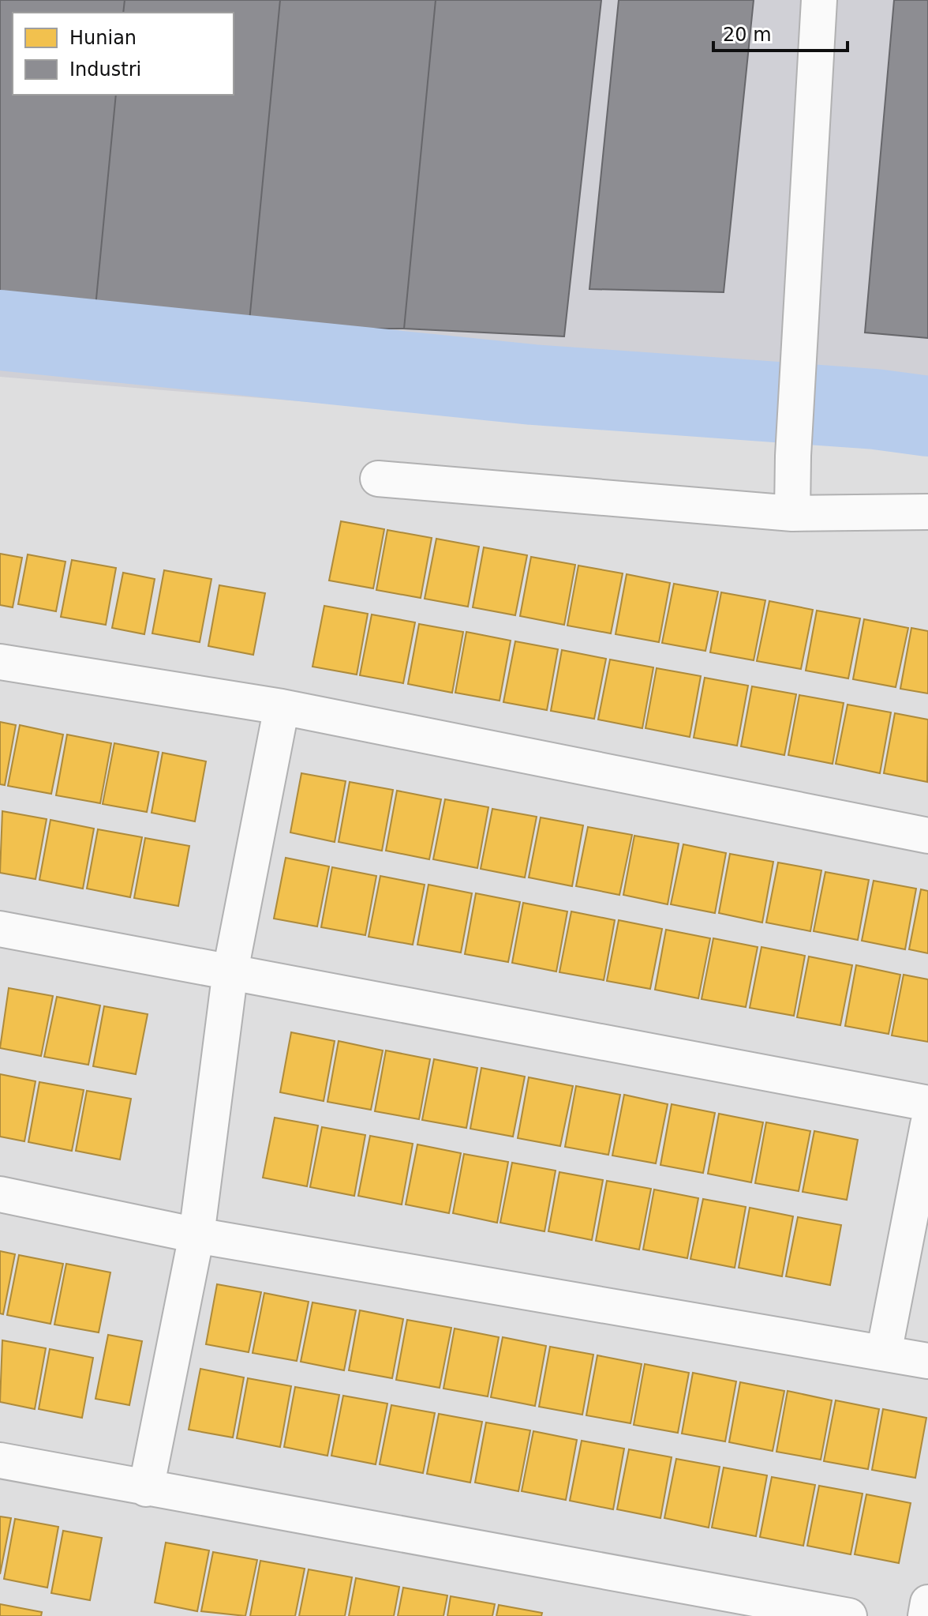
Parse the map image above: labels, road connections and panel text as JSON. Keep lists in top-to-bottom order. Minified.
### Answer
{"legend":["Hunian","Industri"],"scale_bar":"20 m"}
